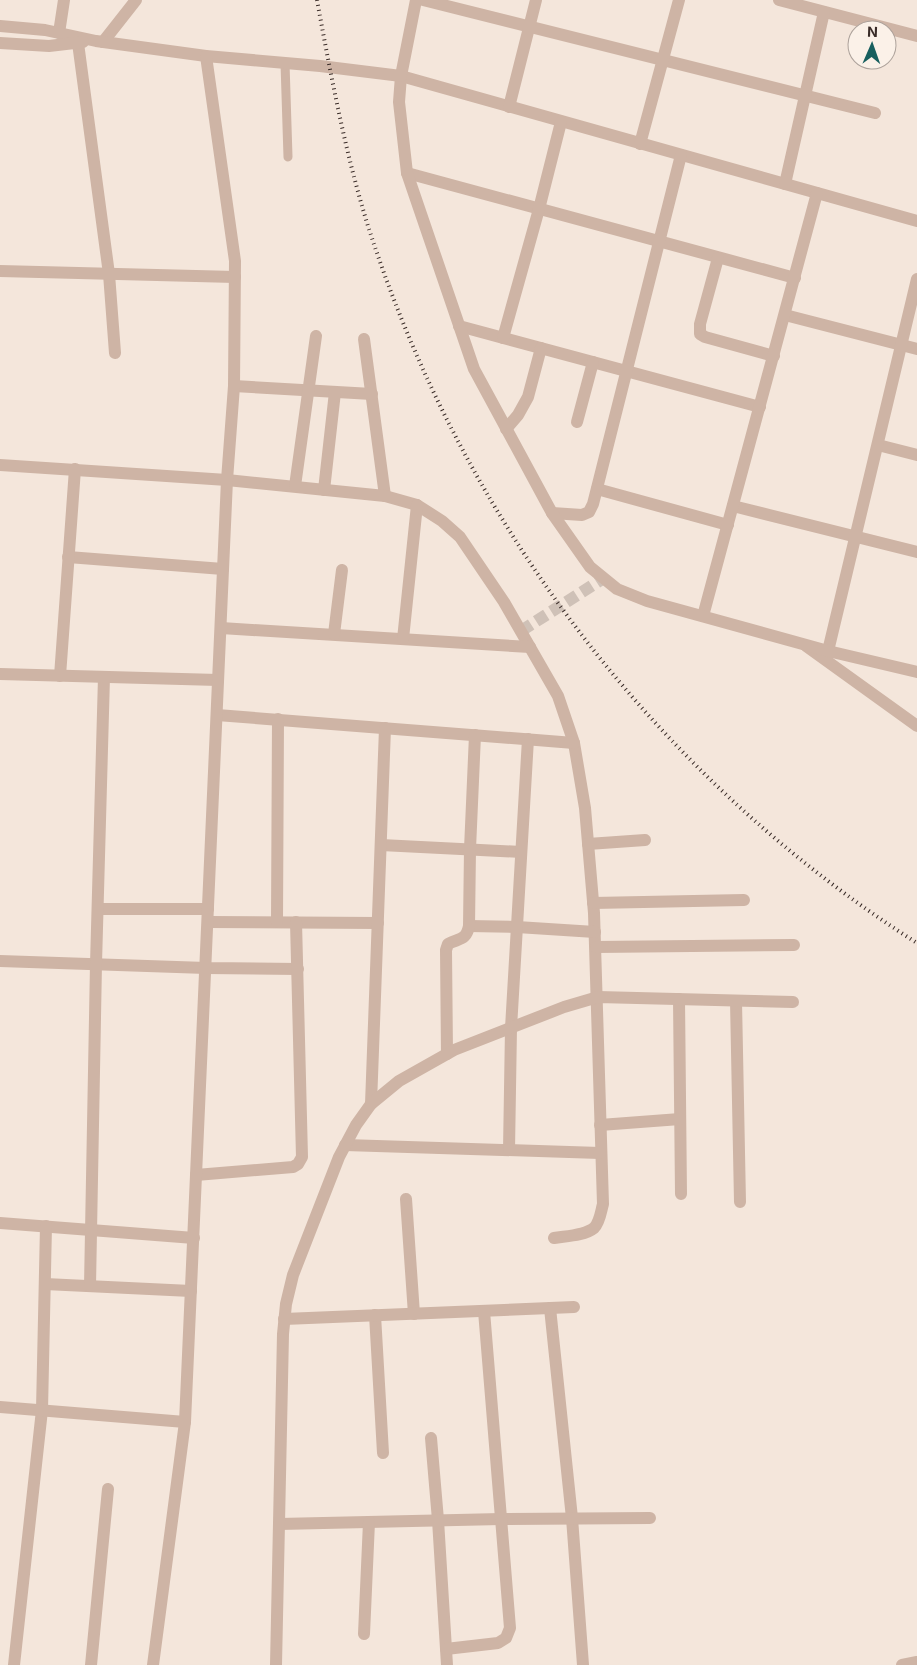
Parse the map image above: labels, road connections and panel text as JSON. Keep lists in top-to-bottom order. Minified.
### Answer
{"north":"top"}
